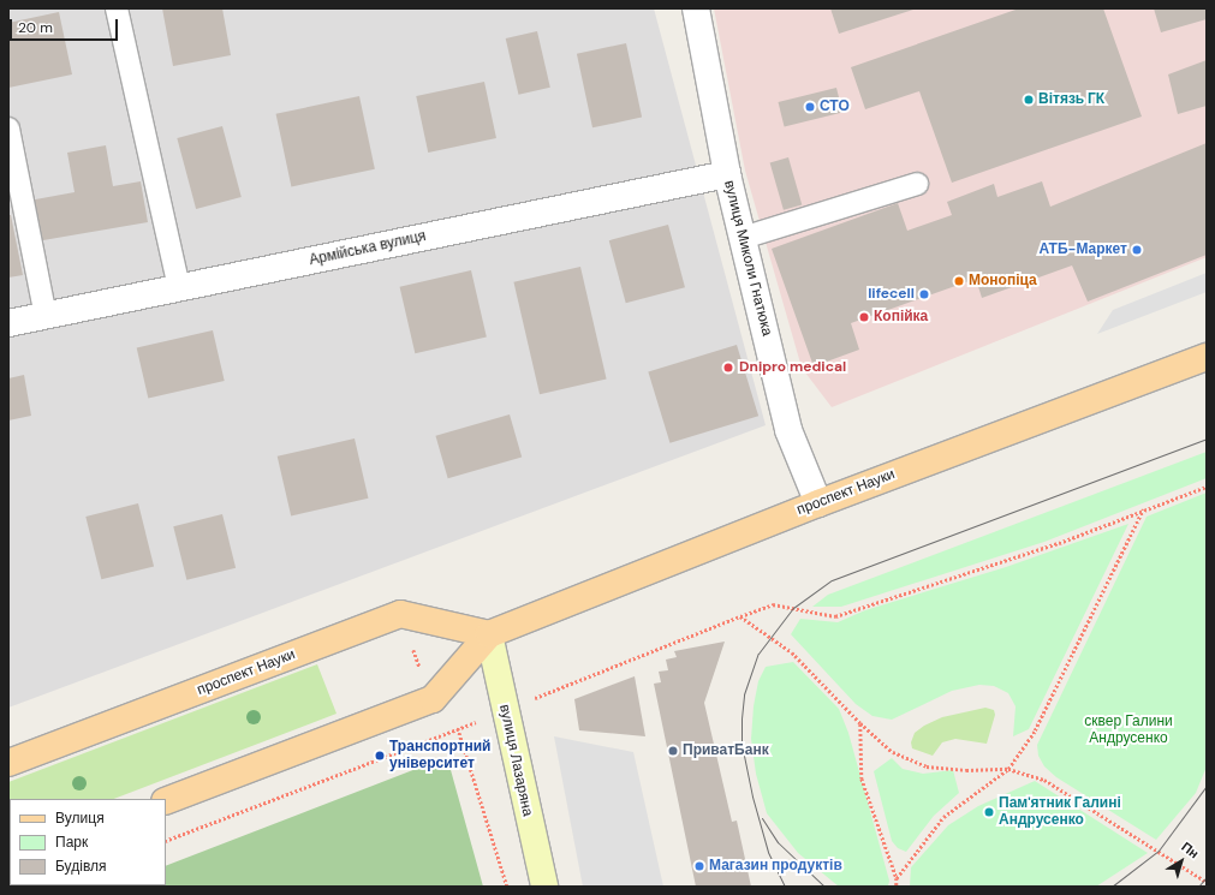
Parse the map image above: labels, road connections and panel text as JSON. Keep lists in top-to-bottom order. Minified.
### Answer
{"streets":{"main road":["проспект Науки","вулиця Лазаряна"],"street":["Армійська вулиця","вулиця Миколи Гнатюка"]},"crossings":[["Армійська вулиця","вулиця Миколи Гнатюка"],["вулиця Миколи Гнатюка","проспект Науки"],["проспект Науки","вулиця Лазаряна"]],"parks":["сквер Галини Андрусенко"],"places":["Вітязь ГК","СТО","АТБ-Маркет","Монопіца","lifecell","Копійка","Dnipro medical","ПриватБанк","Транспортний університет","Пам'ятник Галині Андрусенко","Магазин продуктів"],"legend":["Вулиця","Парк","Будівля"],"scale_bar":"20 m","north":"top right"}
